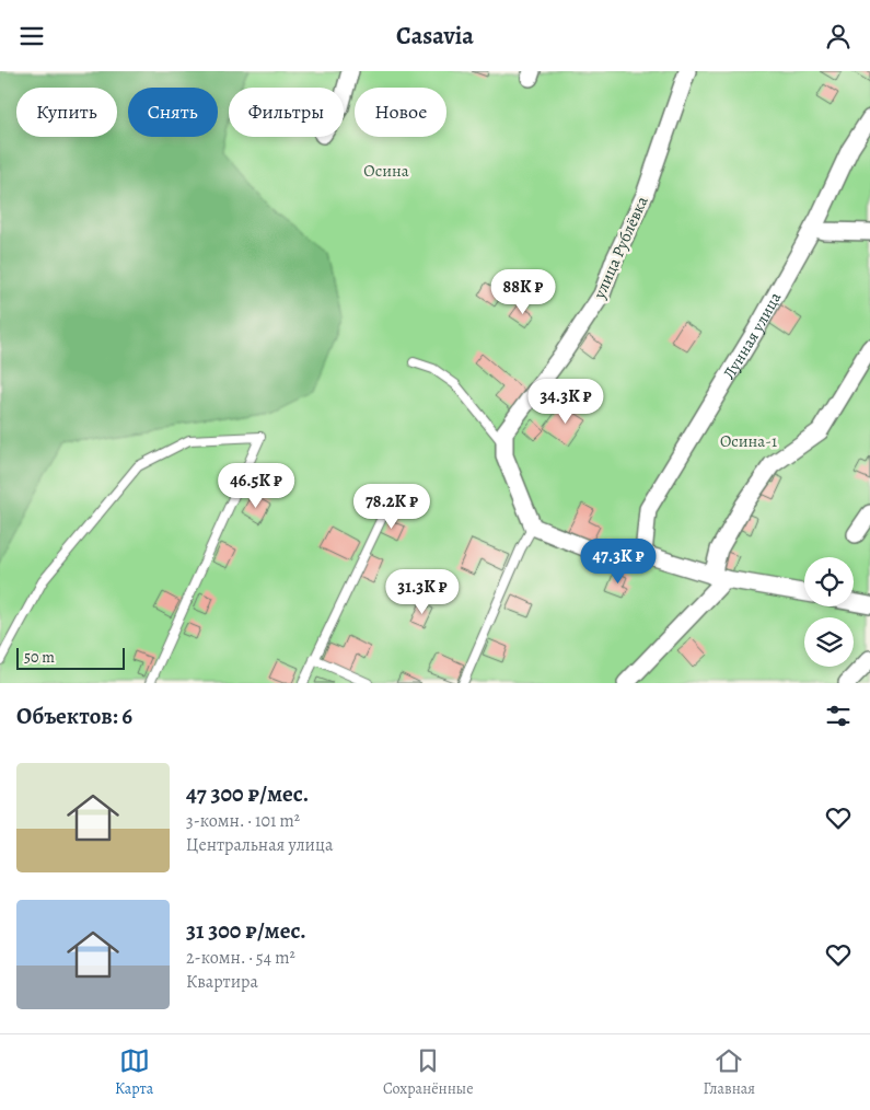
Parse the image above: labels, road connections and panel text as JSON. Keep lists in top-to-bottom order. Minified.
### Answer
{"streets":{"street":["улица Рублёвка","Лунная улица"]},"parks":["Осина","Осина-1"],"scale_bar":"50 m","page":{"header":"Casavia","chip":["Купить","Снять","Фильтры","Новое"],"price":["88K ₽","34.3K ₽","46.5K ₽","78.2K ₽","47.3K ₽","31.3K ₽"],"scale":"50 m","heading":"Объектов: 6","list":[{"name":"47 300 ₽/мес.","note":"3-комн. · 101 m² · Центральная улица"},{"name":"31 300 ₽/мес.","note":"2-комн. · 54 m² · Квартира"}],"tabs":["Карта","Сохранённые","Главная"]}}
